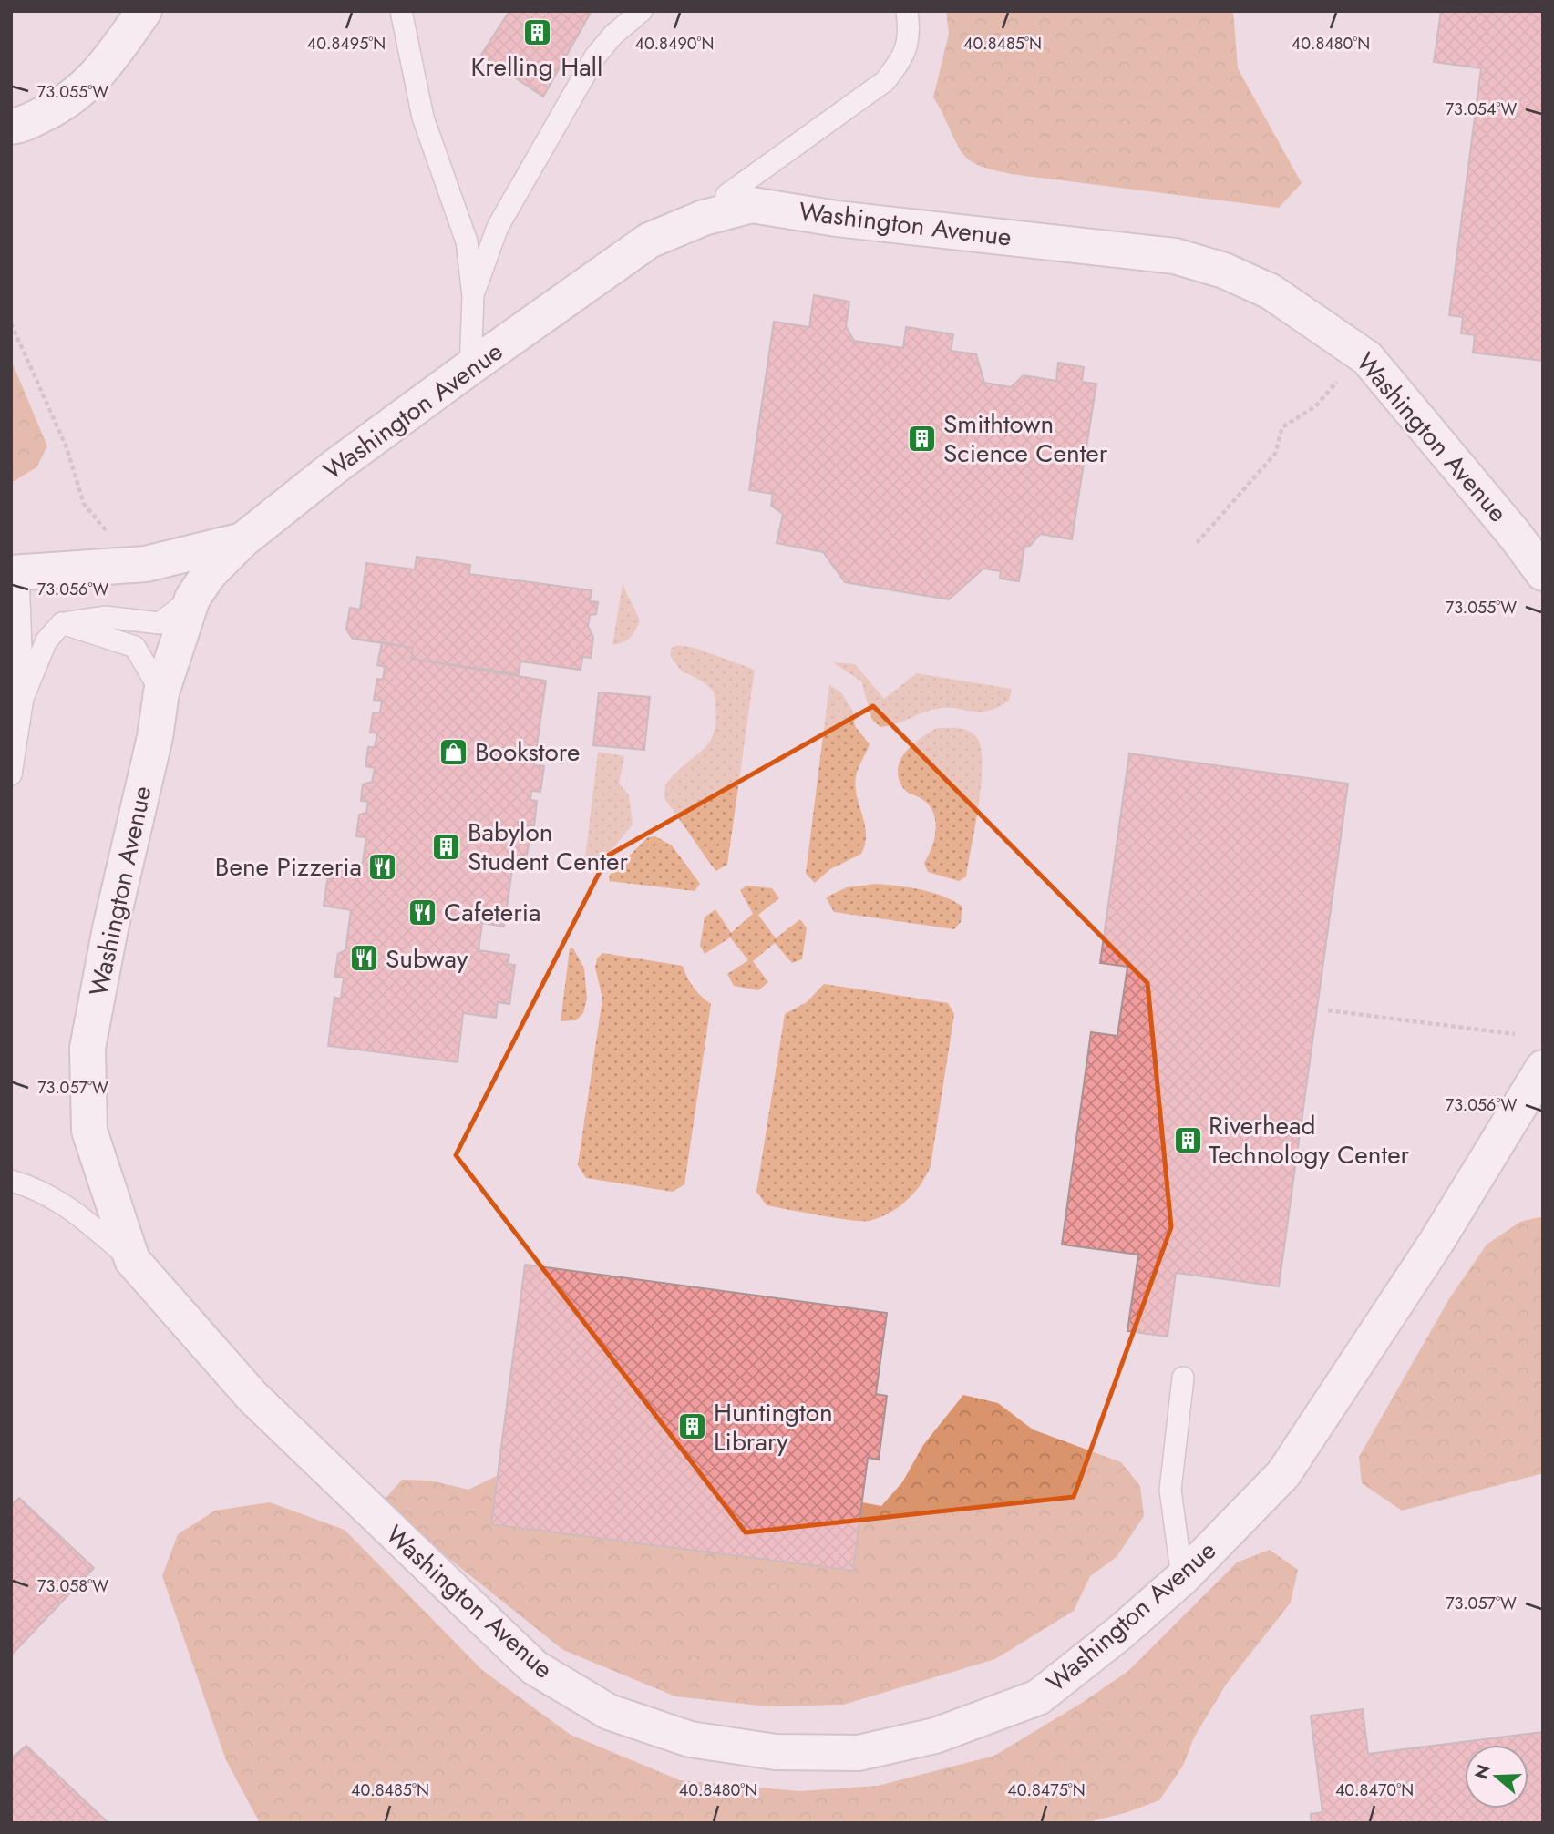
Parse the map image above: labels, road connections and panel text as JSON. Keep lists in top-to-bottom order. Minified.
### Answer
{"streets":{"street":["Washington Avenue"]},"places":{"building":["Krelling Hall","Smithtown Science Center","Babylon Student Center","Riverhead Technology Center","Huntington Library"],"shop":["Bookstore"],"restaurant":["Bene Pizzeria","Cafeteria","Subway"]},"north":"left","coordinates":["40.8485°N","40.8480°N","40.8495°N","40.8490°N","73.055°W","73.054°W","73.056°W","73.057°W","73.058°W","40.8475°N","40.8470°N"]}
